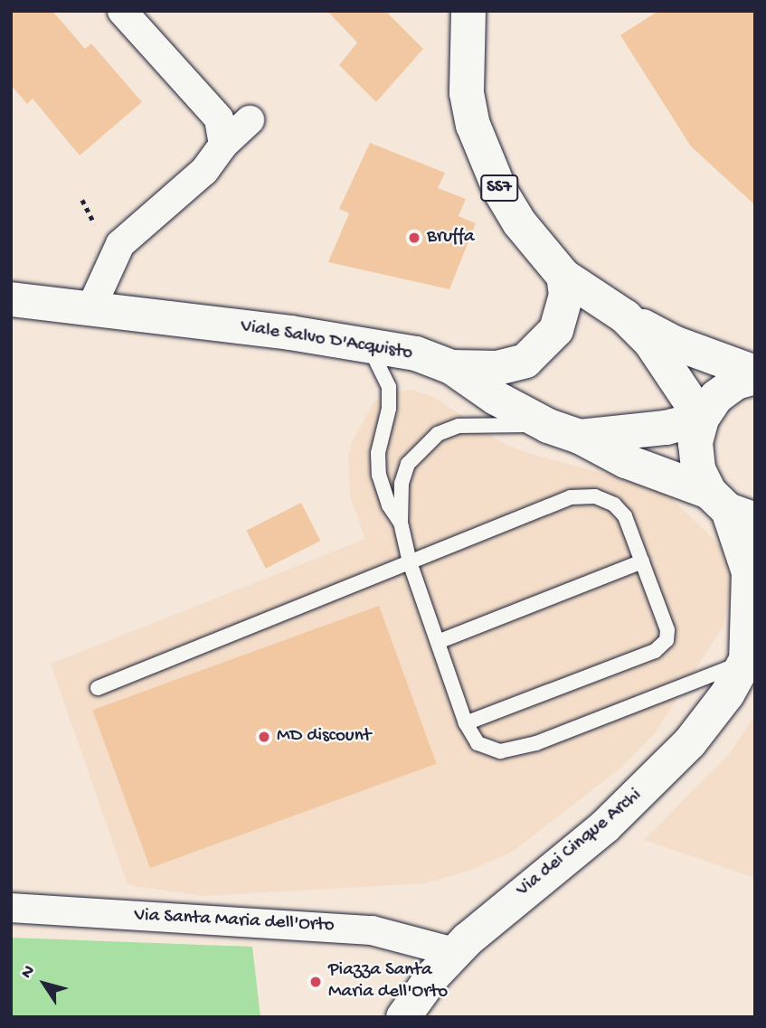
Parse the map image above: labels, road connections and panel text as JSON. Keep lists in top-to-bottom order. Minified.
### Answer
{"streets":{"main road":["SS7","Viale Salvo D'Acquisto","Via dei Cinque Archi"],"street":["Via Santa Maria dell'Orto"]},"crossings":[["SS7","Viale Salvo D'Acquisto"],["Via dei Cinque Archi","Via Santa Maria dell'Orto"]],"places":["Bruffa","MD discount","Piazza Santa Maria dell'Orto"],"north":"top left"}
